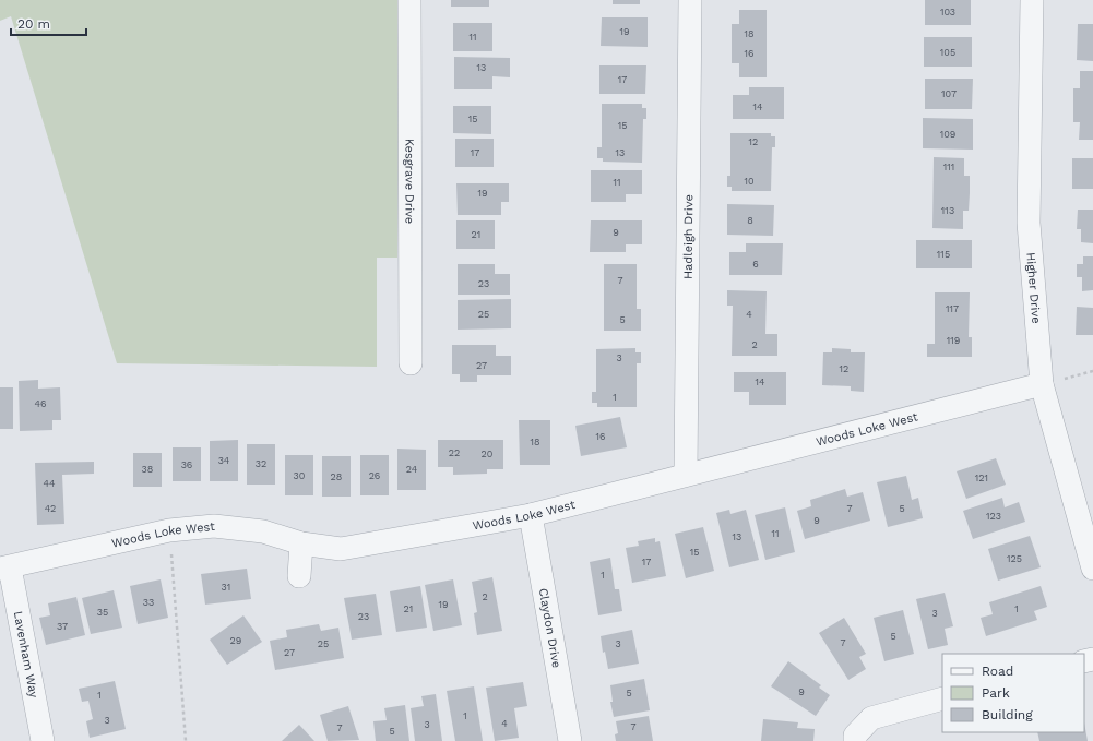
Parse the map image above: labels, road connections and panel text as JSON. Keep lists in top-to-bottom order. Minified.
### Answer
{"streets":{"street":["Kesgrave Drive","Hadleigh Drive","Higher Drive","Woods Loke West","Claydon Drive","Lavenham Way"]},"crossings":[["Hadleigh Drive","Woods Loke West"],["Higher Drive","Woods Loke West"],["Woods Loke West","Claydon Drive"],["Woods Loke West","Lavenham Way"]],"house_numbers":["103","19","18","11","105","16","13","17","107","14","15","15","109","12","17","13","111","10","11","19","113","8","9","21","115","6","7","23","117","25","4","5","119","2","3","27","12","14","1","46","16","18","22","20","34","32","36","38","24","30","26","28","121","44","42","7","5","123","9","11","13","15","125","17","1","31","2","33","19","21","1","35","3","23","37","5","29","7","25","3","27","9","5","1","1","3","4","3","7","7","5"],"legend":["Road","Park","Building"],"scale_bar":"20 m"}
